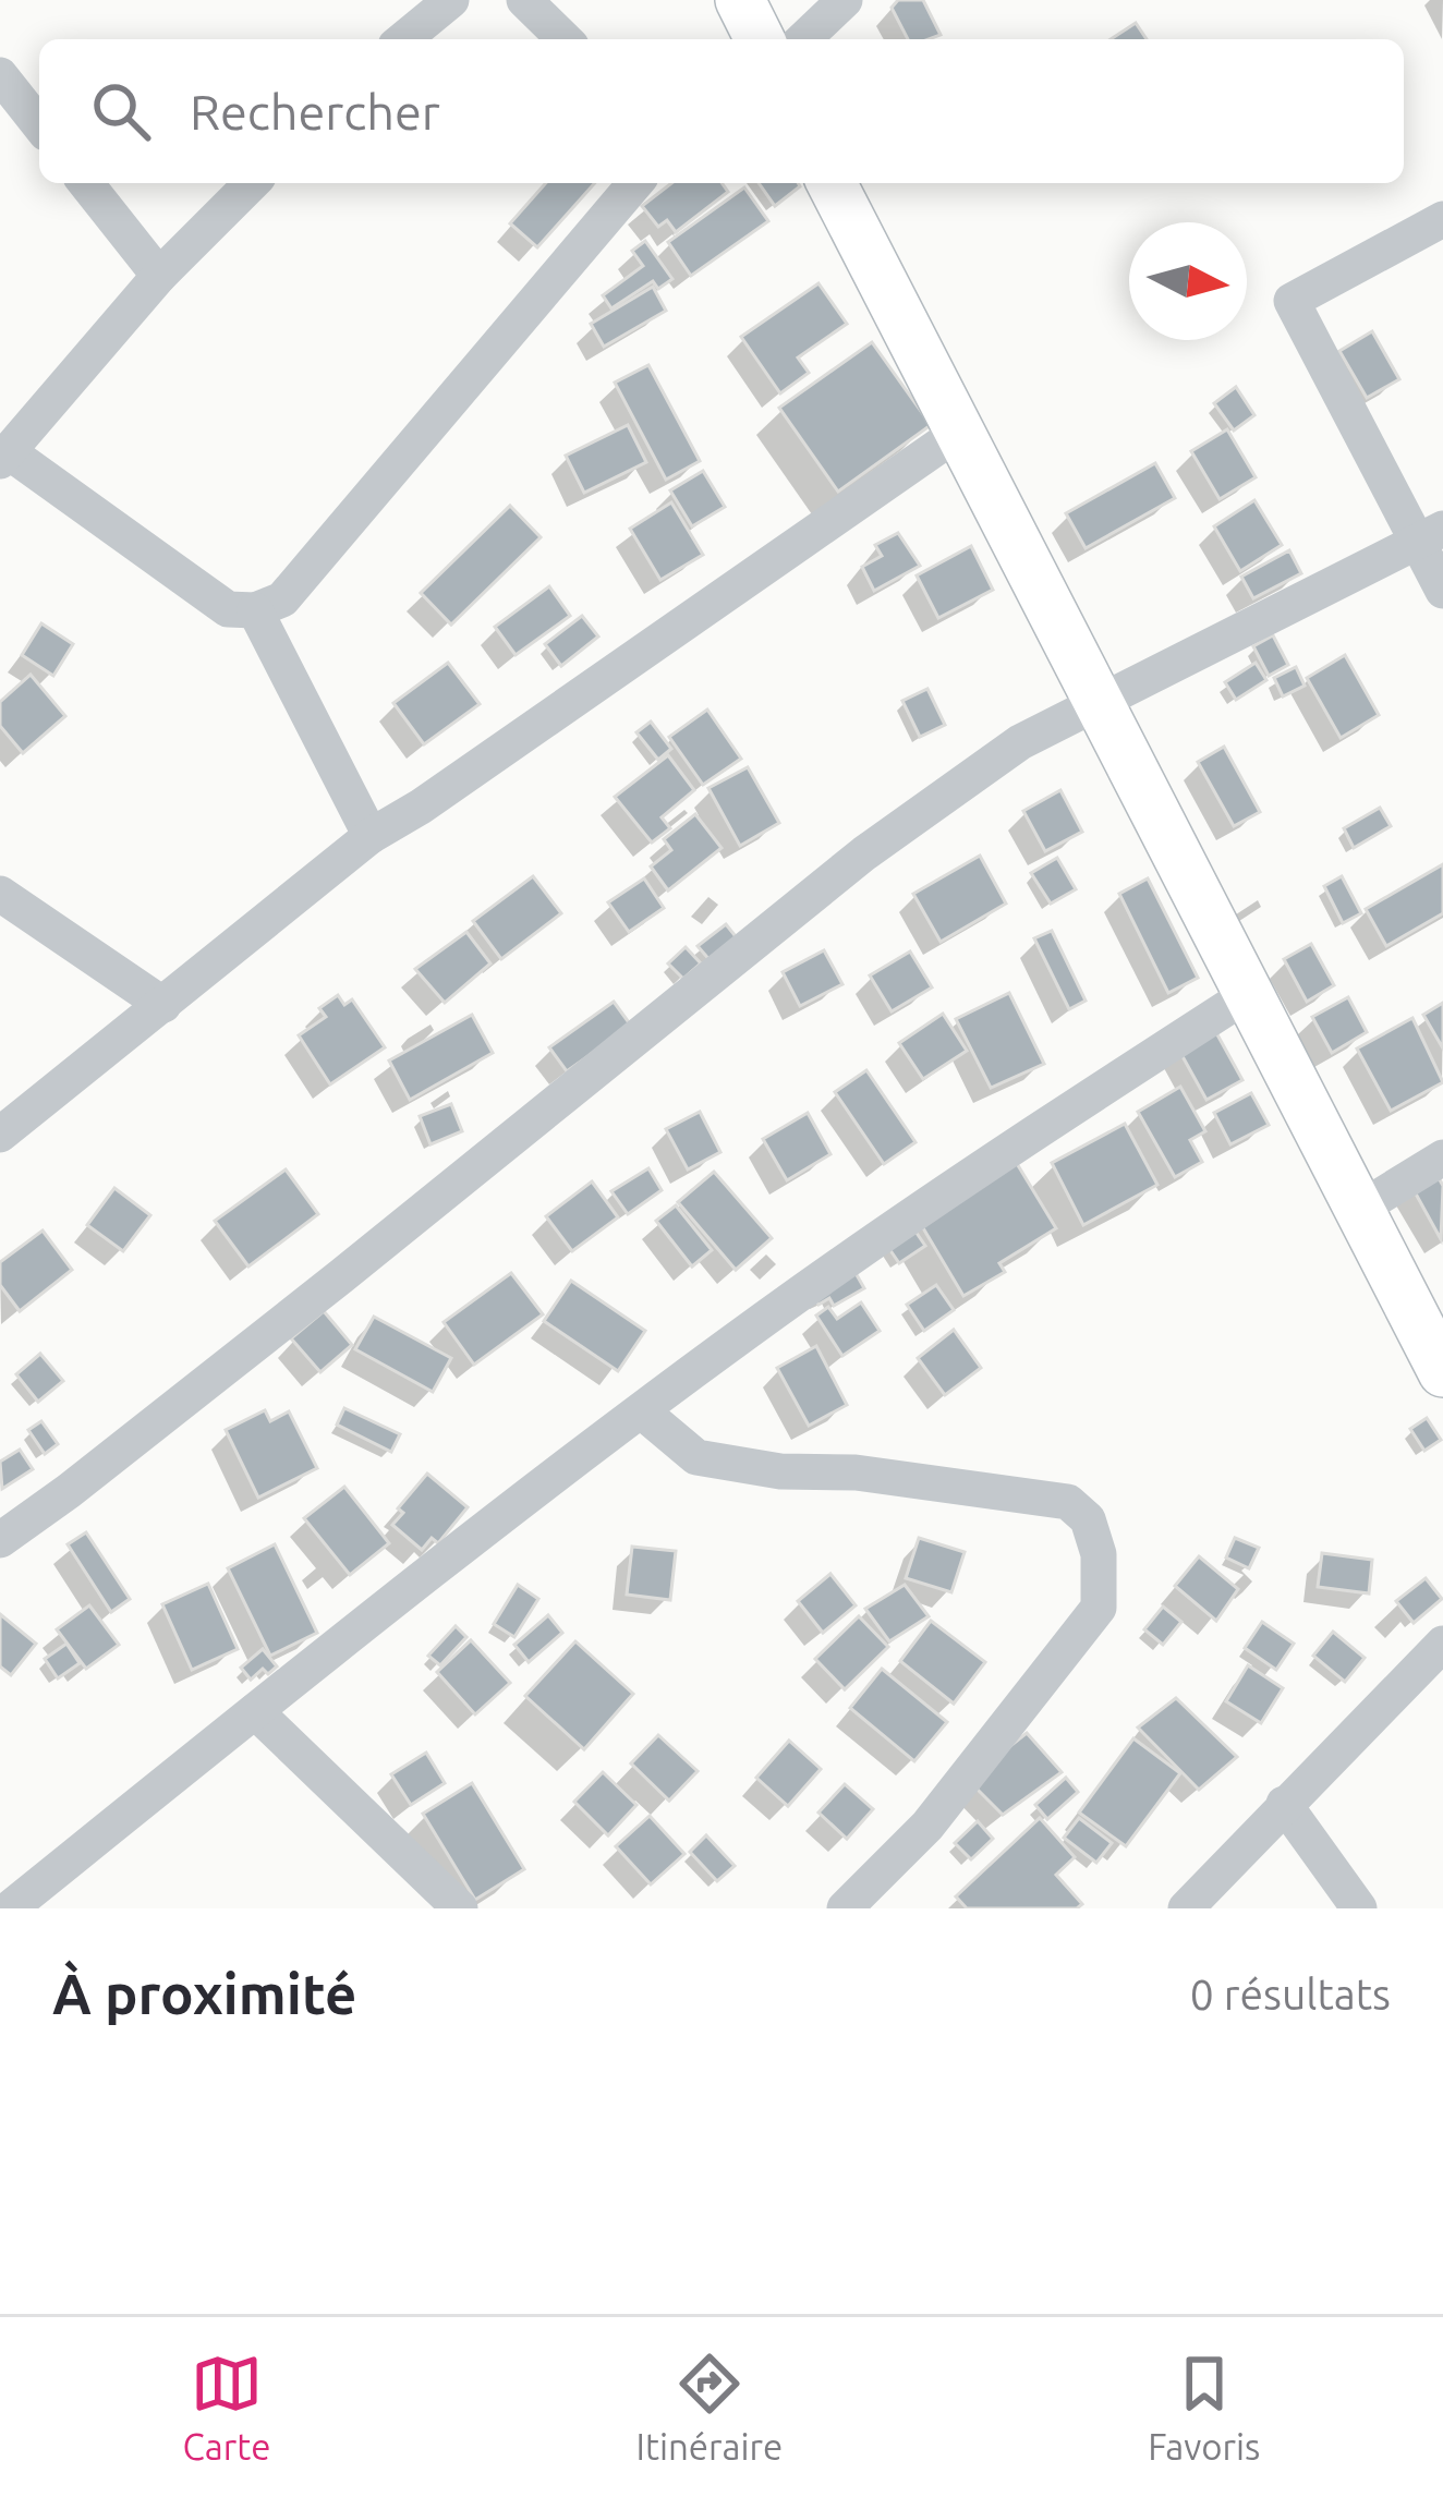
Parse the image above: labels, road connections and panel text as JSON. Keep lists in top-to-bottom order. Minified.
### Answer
{"north":"right","page":{"search":"Rechercher","heading":["À proximité","0 résultats"],"nav":["Carte","Itinéraire","Favoris"]}}
